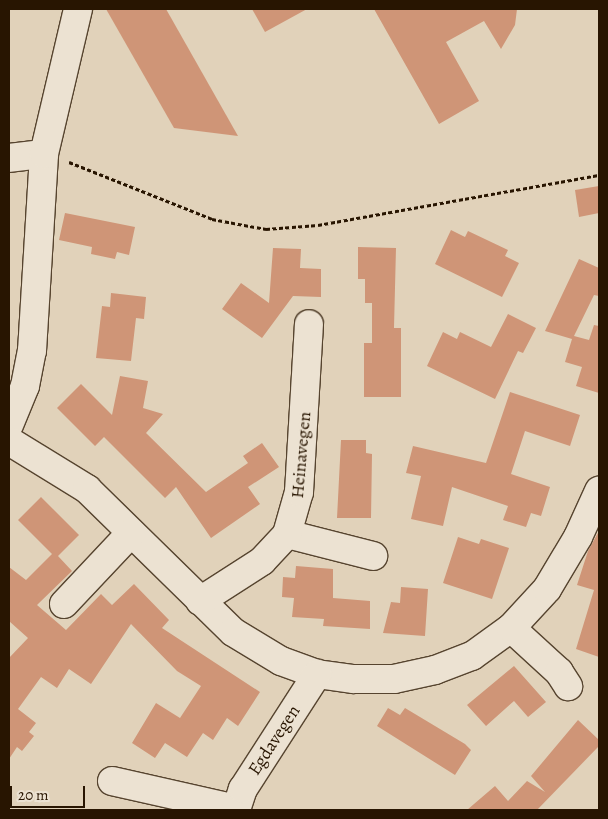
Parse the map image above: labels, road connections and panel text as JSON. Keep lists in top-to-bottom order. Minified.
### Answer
{"streets":{"street":["Heinavegen","Egdavegen"]},"scale_bar":"20 m"}
